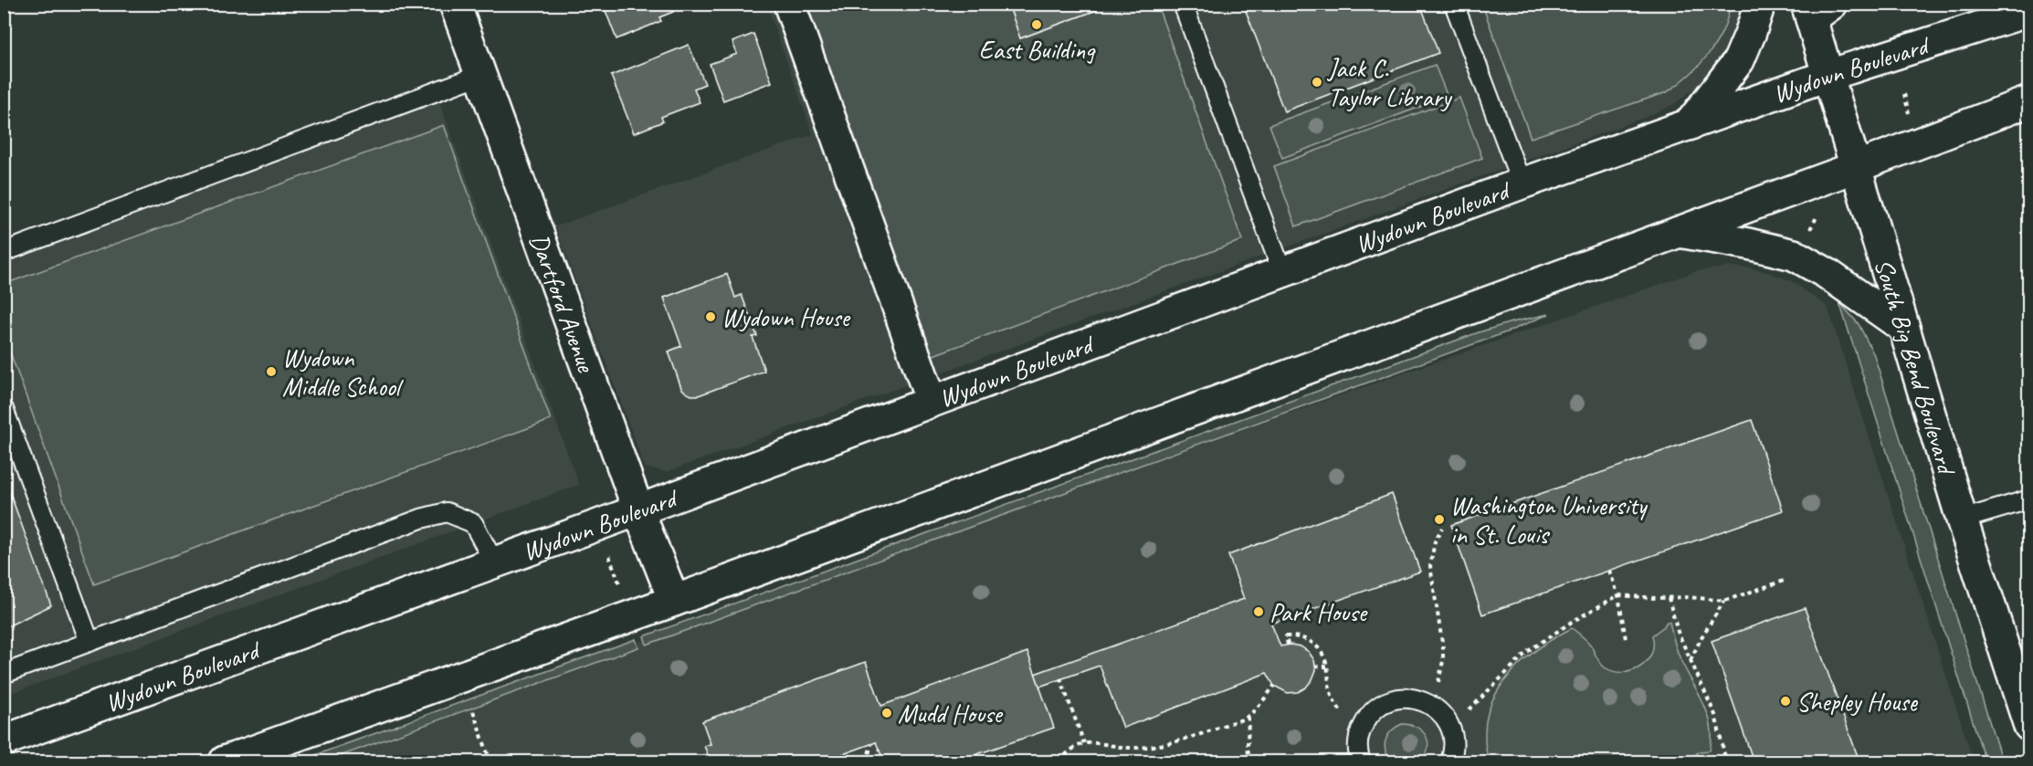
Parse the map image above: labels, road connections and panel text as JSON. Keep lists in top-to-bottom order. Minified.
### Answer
{"streets":{"street":["Wydown Boulevard","Dartford Avenue","South Big Bend Boulevard"]},"crossings":[["Wydown Boulevard","Dartford Avenue"],["Wydown Boulevard","South Big Bend Boulevard"]],"places":["East Building","Jack C. Taylor Library","Wydown House","Wydown Middle School","Washington University in St. Louis","Park House","Shepley House","Mudd House"]}
